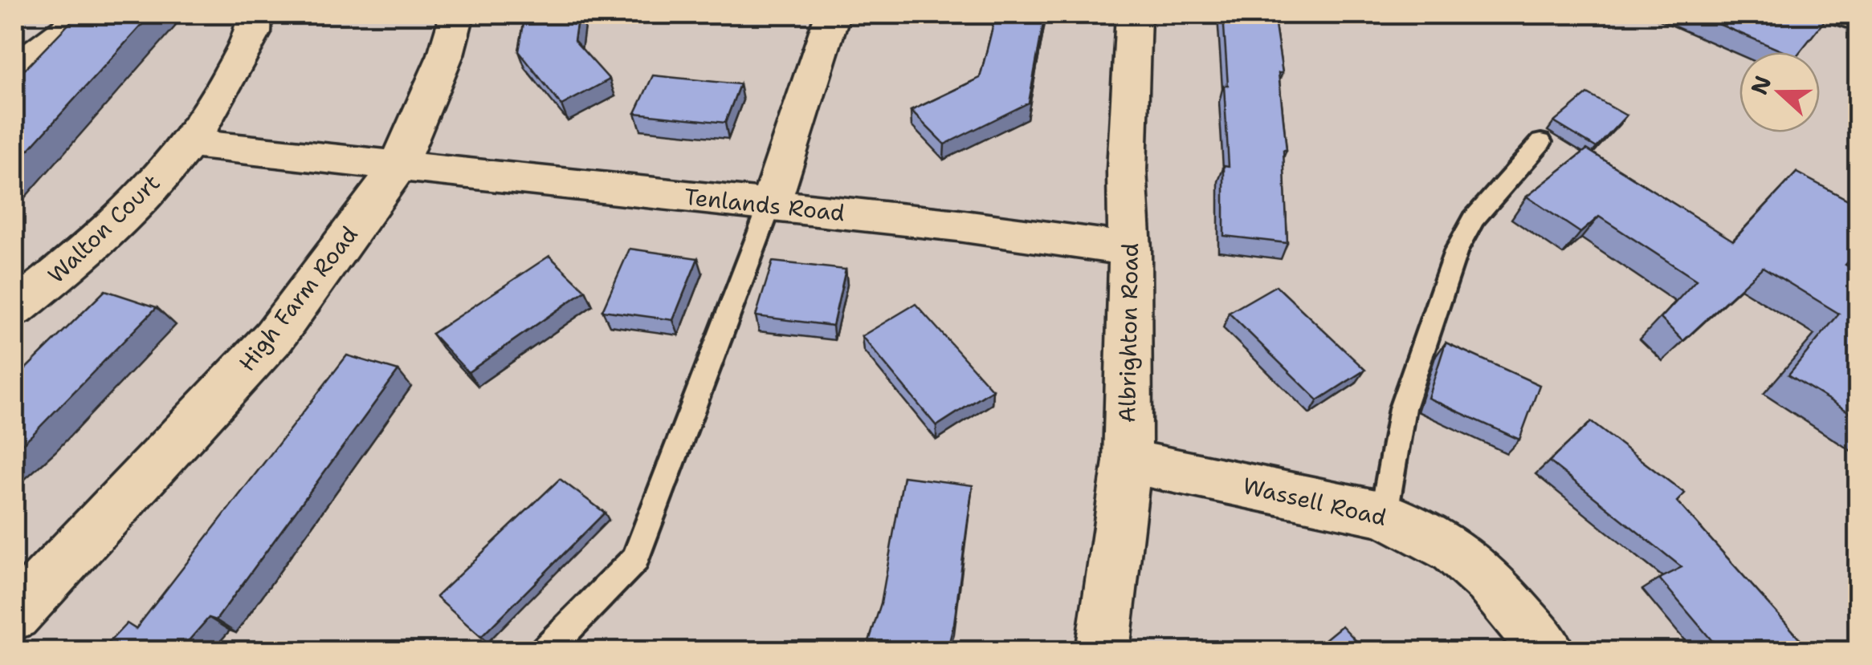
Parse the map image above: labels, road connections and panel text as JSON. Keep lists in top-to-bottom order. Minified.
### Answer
{"streets":{"street":["Tenlands Road","Walton Court","High Farm Road","Albrighton Road","Wassell Road"]},"crossings":[["Tenlands Road","High Farm Road"],["Tenlands Road","Albrighton Road"],["Albrighton Road","Wassell Road"]],"north":"left"}
